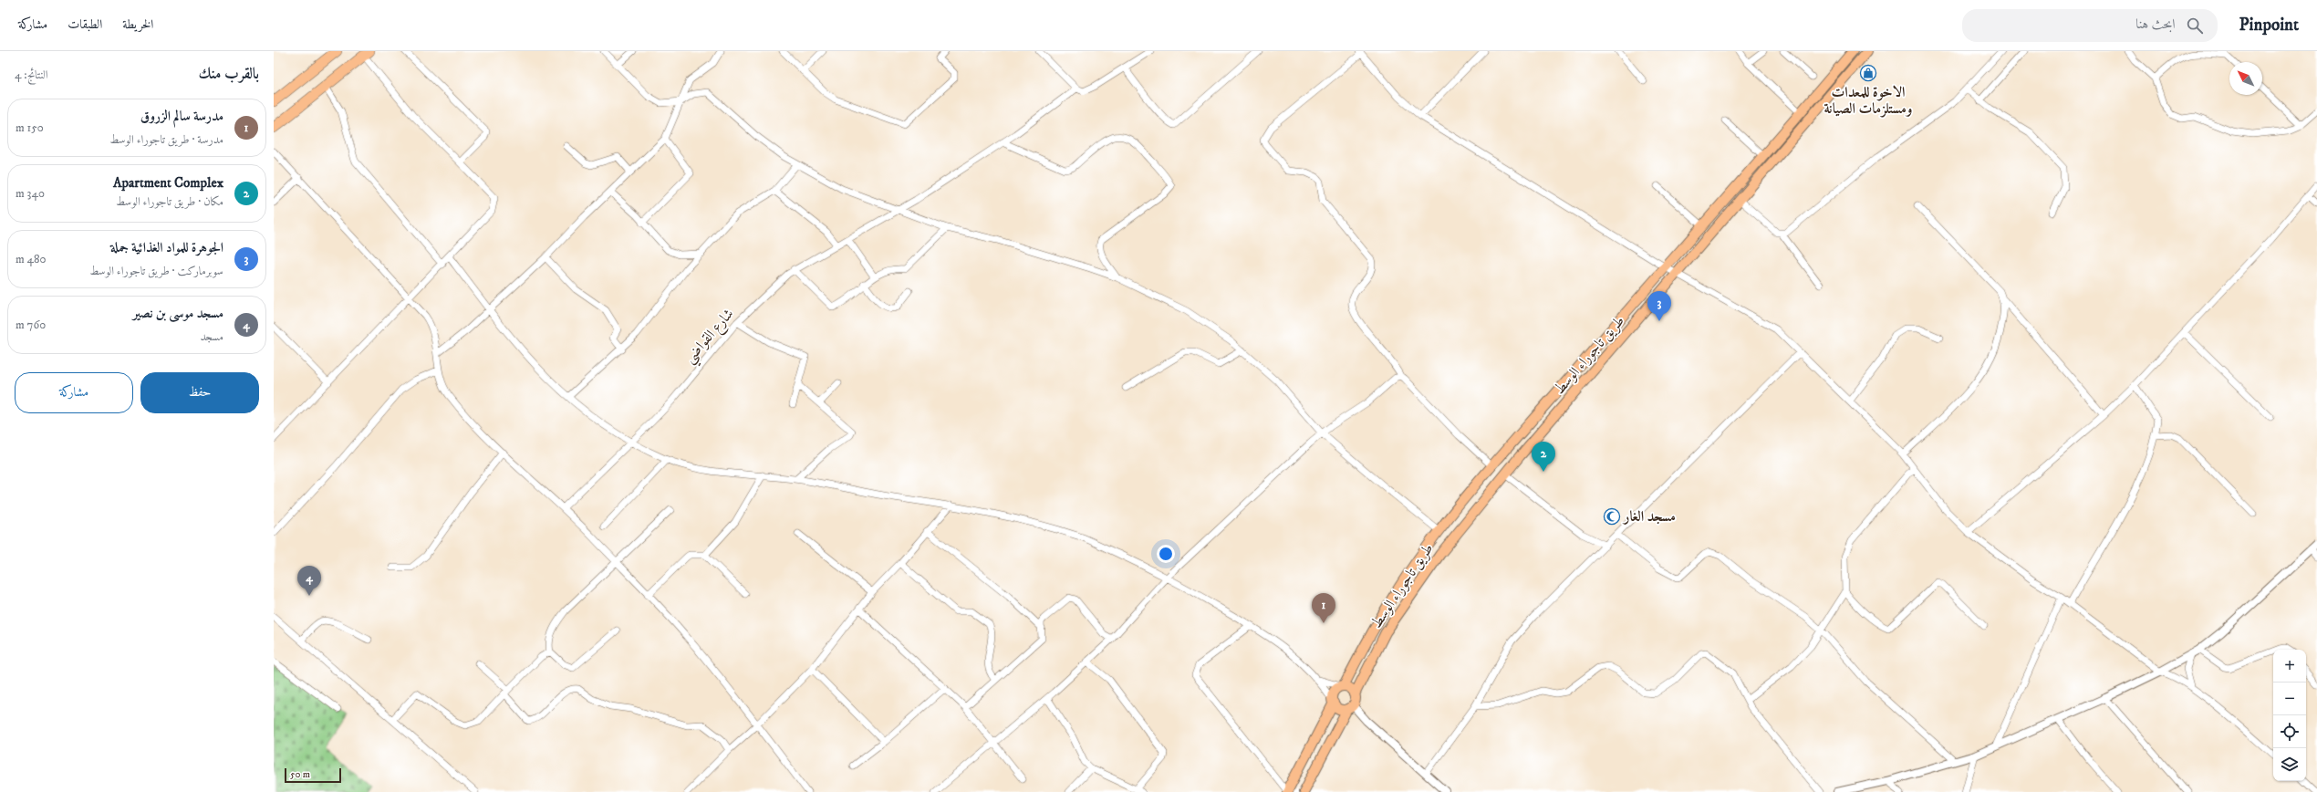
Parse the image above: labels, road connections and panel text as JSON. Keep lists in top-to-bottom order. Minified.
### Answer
{"streets":{"main road":["طريق تاجوراء الوسط"],"street":["شارع القواضي"]},"places":{"shop":["الاخوة للمعدات ومستلزمات الصيانة"],"mosque":["مسجد الغار"]},"scale_bar":"50 m","north":"top left","page":{"header":"Pinpoint","search":"ابحث هنا","nav":["الخريطة","الطبقات","مشاركة"],"heading":["بالقرب منك","النتائج: 4"],"list":[{"mark":"1","name":"مدرسة سالم الزروق","note":"مدرسة · طريق تاجوراء الوسط","value":"150 m"},{"mark":"2","name":"Apartment Complex","note":"مكان · طريق تاجوراء الوسط","value":"340 m"},{"mark":"3","name":"الجوهرة للمواد الغذائية جملة","note":"سوبرماركت · طريق تاجوراء الوسط","value":"480 m"},{"mark":"4","name":"مسجد موسى بن نصير","note":"مسجد","value":"760 m"}],"pins":["3","2","4","1"],"buttons":["حفظ","مشاركة"],"map_buttons":["+","−"],"scale":"50 m"}}
